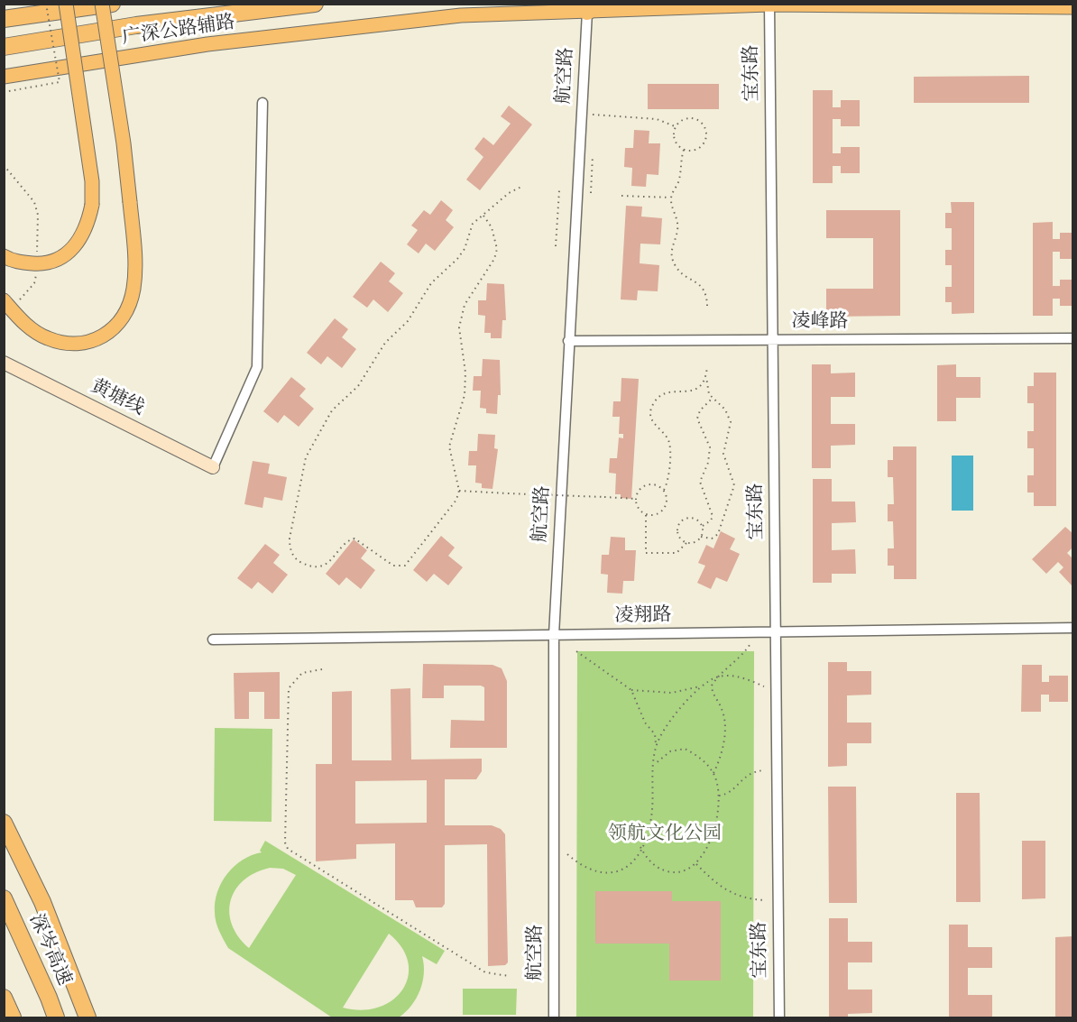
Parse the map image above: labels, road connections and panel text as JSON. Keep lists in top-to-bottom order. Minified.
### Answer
{"streets":{"highway":["深岑高速"],"main road":["广深公路辅路"],"street":["宝东路","航空路","凌峰路","黄塘线","凌翔路"]},"crossings":[["广深公路辅路","宝东路"],["广深公路辅路","航空路"],["宝东路","凌峰路"],["宝东路","凌翔路"],["航空路","凌峰路"],["航空路","凌翔路"]],"parks":["领航文化公园"]}
